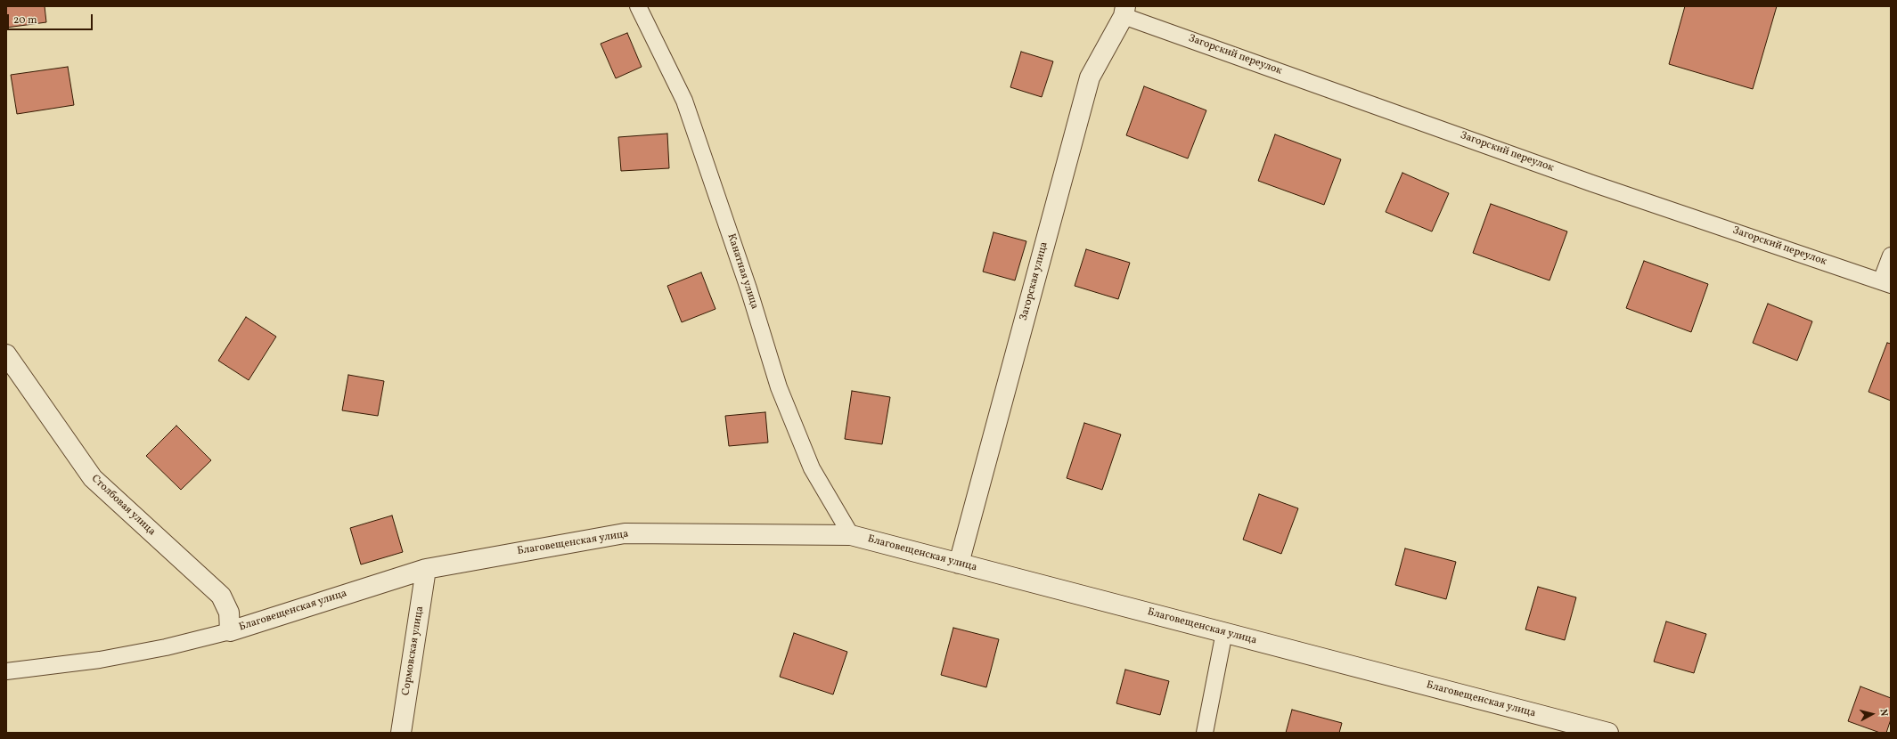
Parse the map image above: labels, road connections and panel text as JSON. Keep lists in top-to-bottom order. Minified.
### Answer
{"streets":{"street":["Загорская улица","Столбовая улица","Благовещенская улица","Сормовская улица"],"lane":["Загорский переулок","Канатная улица"]},"crossings":[["Загорский переулок","Загорская улица"],["Канатная улица","Благовещенская улица"],["Загорская улица","Благовещенская улица"],["Столбовая улица","Благовещенская улица"],["Благовещенская улица","Сормовская улица"]],"scale_bar":"20 m","north":"right"}
